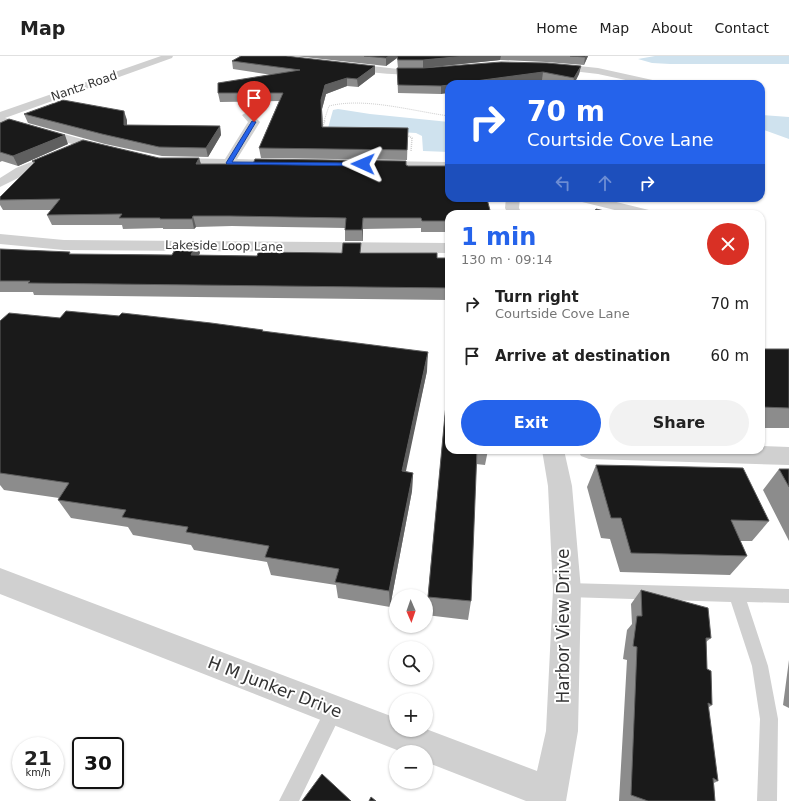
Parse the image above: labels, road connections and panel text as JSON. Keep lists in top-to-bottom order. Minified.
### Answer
{"streets":{"street":["Nantz Road","Lakeside Loop Lane","Harbor View Drive","H M Junker Drive"]},"crossings":[["Harbor View Drive","H M Junker Drive"]],"north":"bottom","page":{"header":"Map","nav":["Home","Map","About","Contact"],"turn":["70 m","Courtside Cove Lane"],"heading":["1 min","130 m · 09:14"],"list":[{"name":"Turn right","note":"Courtside Cove Lane","value":"70 m"},{"name":"Arrive at destination","value":"60 m"}],"buttons":["Exit","Share"],"map_buttons":["+","−"],"speed":"21 km/h","limit":"30"}}
